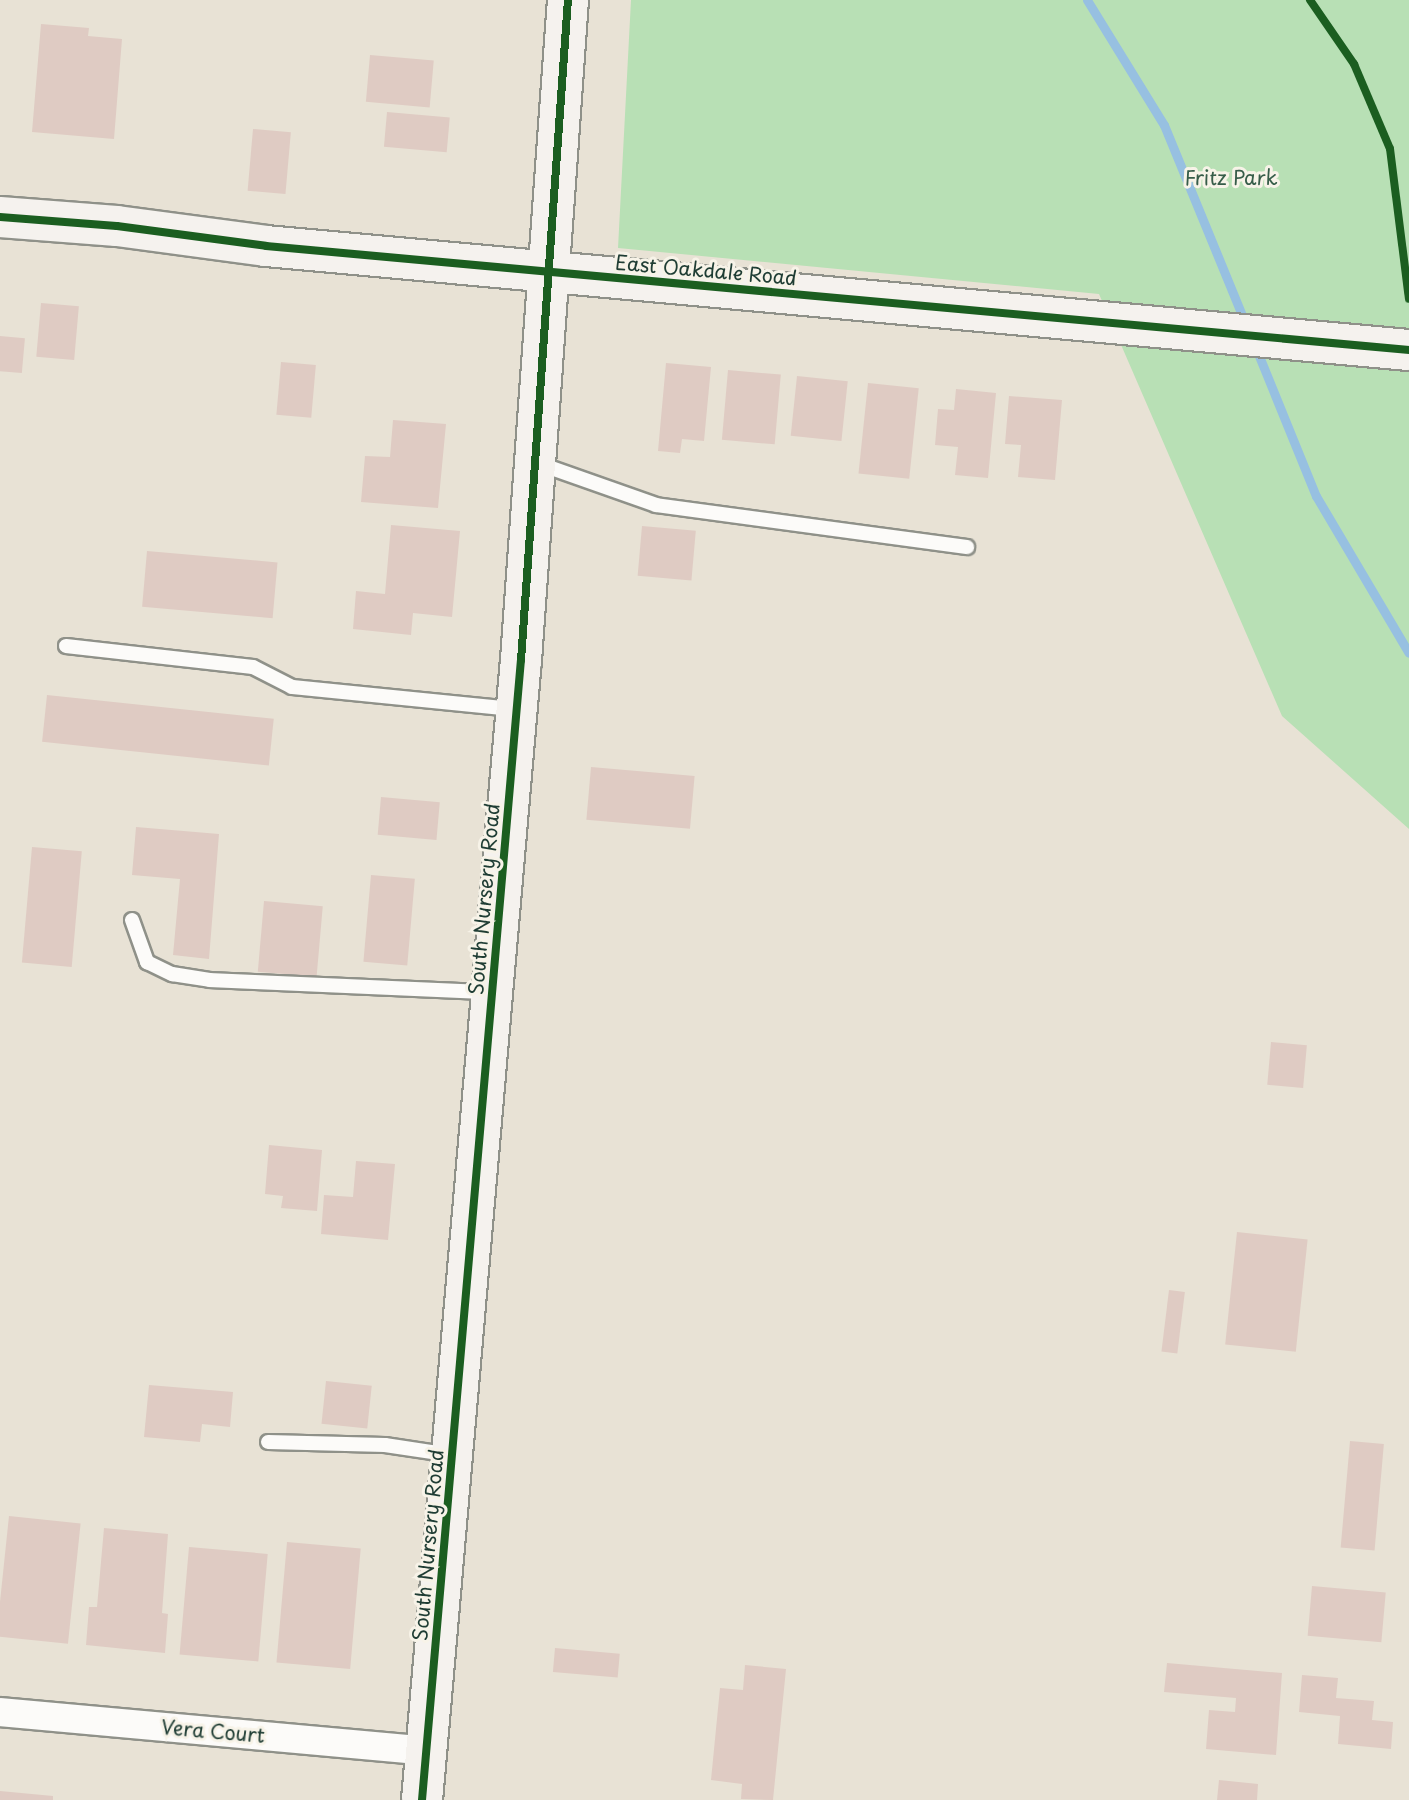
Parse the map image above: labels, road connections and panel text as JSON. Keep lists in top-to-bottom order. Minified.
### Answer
{"streets":{"street":["East Oakdale Road","South Nursery Road","Vera Court"]},"crossings":[["East Oakdale Road","South Nursery Road"],["South Nursery Road","Vera Court"]],"parks":["Fritz Park"]}
